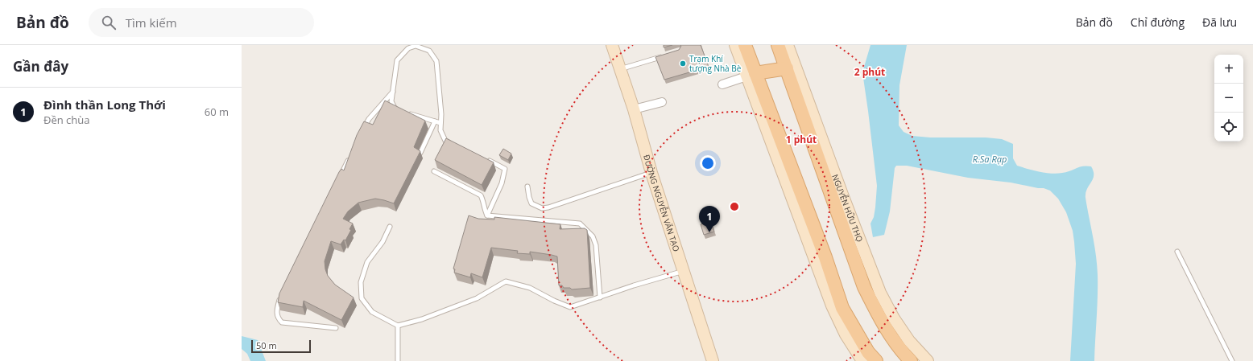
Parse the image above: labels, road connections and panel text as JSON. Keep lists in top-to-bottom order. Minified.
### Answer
{"streets":{"main road":["ĐƯỜNG NGUYỄN VĂN TẠO","NGUYỄN HỮU THỌ"]},"water":["R.Sa Rạp"],"places":["Trạm Khí tượng Nhà Bè"],"scale_bar":"50 m","page":{"header":"Bản đồ","search":"Tìm kiếm","nav":["Bản đồ","Chỉ đường","Đã lưu"],"heading":"Gần đây","map_buttons":["+","−"],"list":[{"mark":"1","name":"Đình thần Long Thới","note":"Đền chùa","value":"60 m"}],"pins":"1","scale":"50 m"},"rings":["2 phút","1 phút"]}
